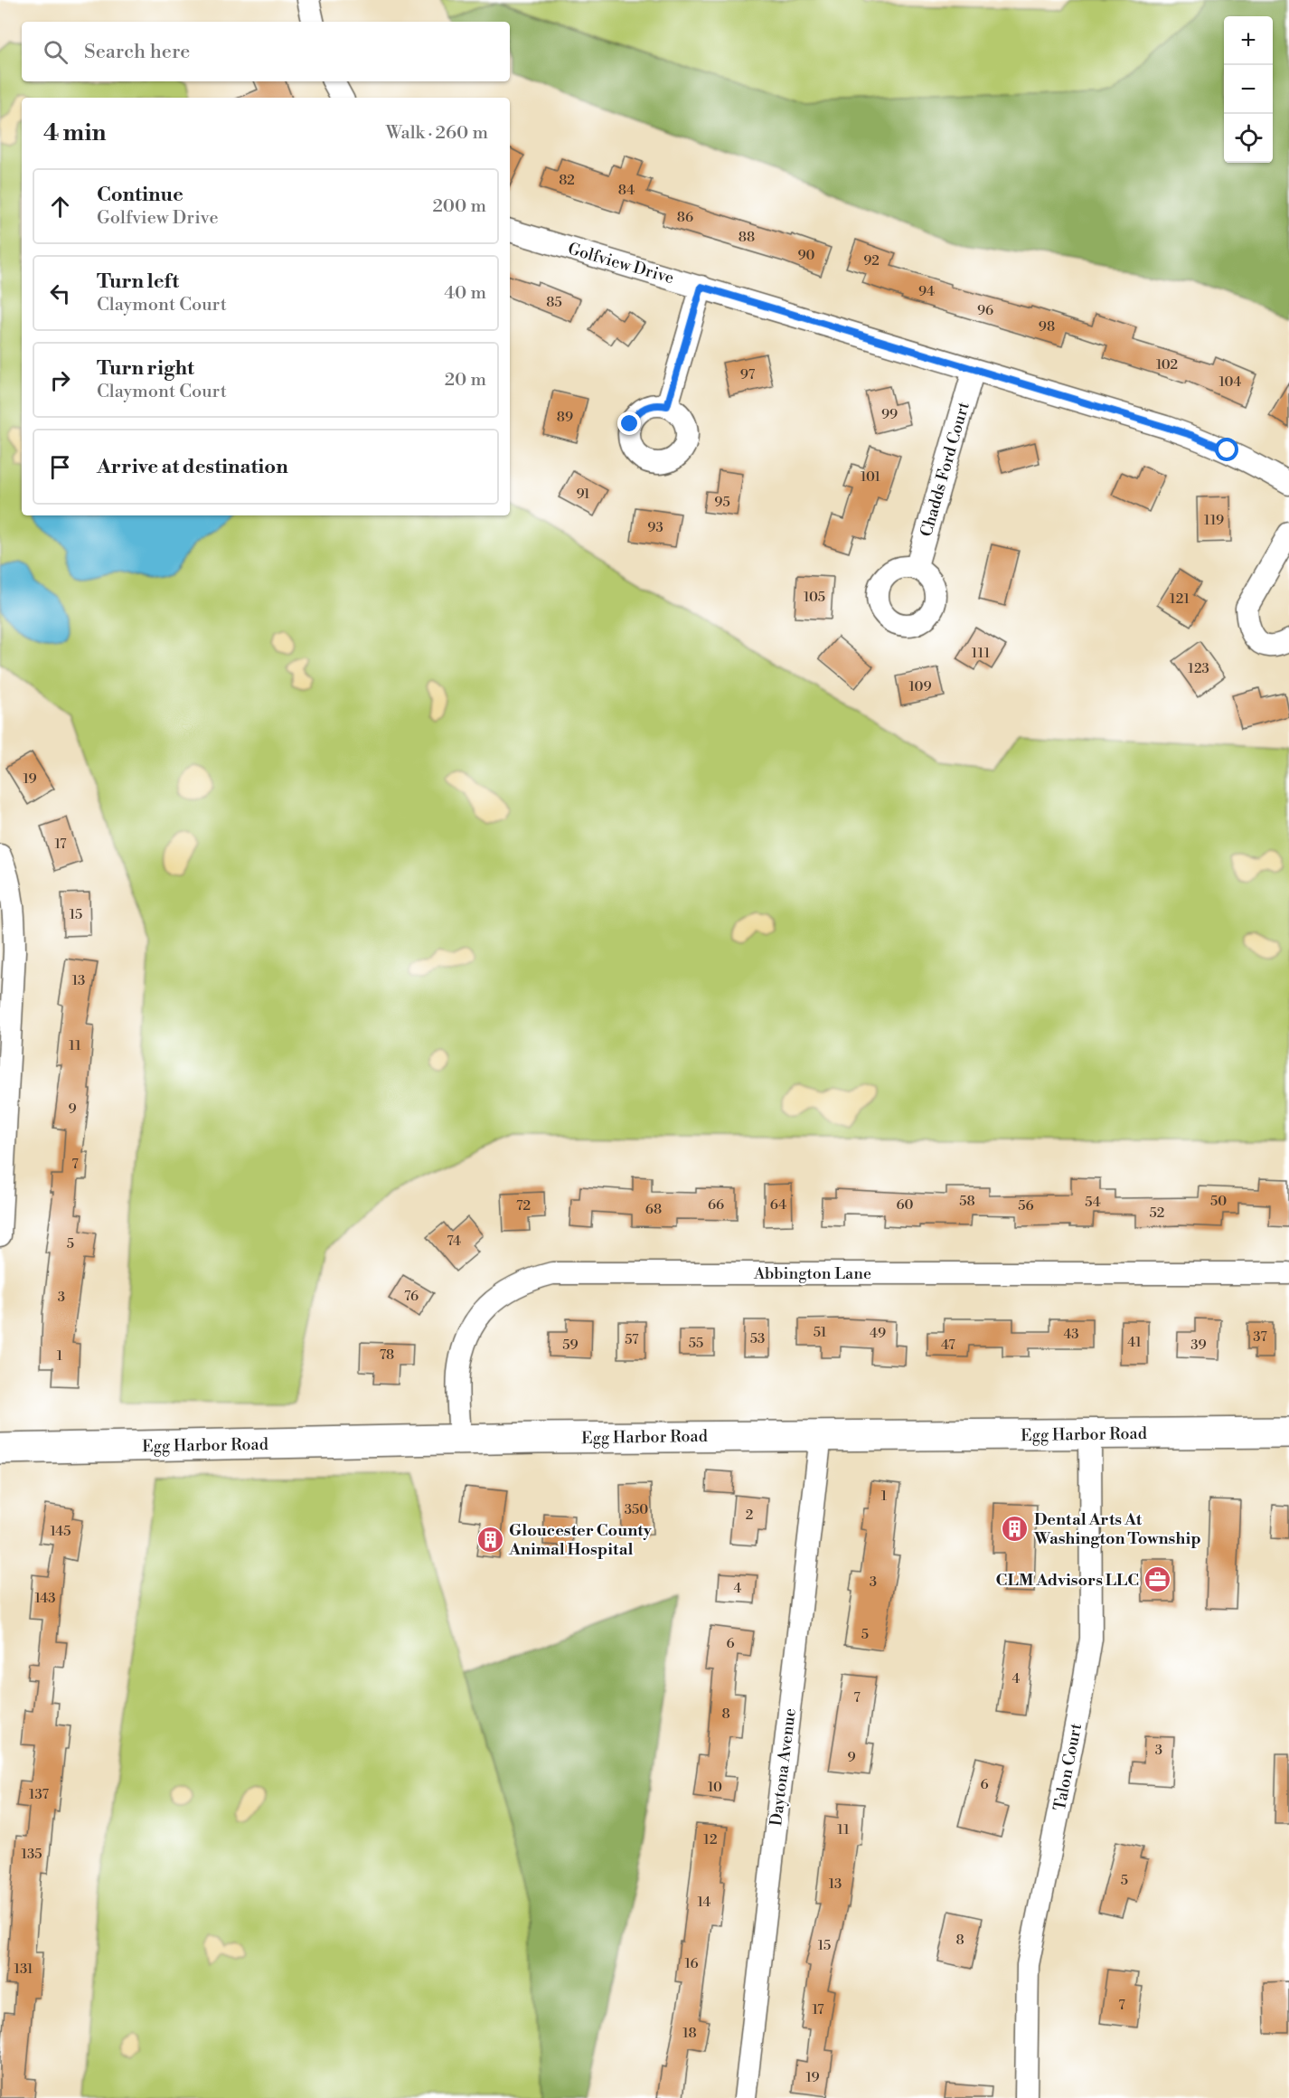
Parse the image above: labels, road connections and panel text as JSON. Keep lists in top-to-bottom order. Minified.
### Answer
{"streets":{"main road":["Egg Harbor Road"],"street":["Golfview Drive","Chadds Ford Court","Abbington Lane","Daytona Avenue","Talon Court"]},"crossings":[["Golfview Drive","Chadds Ford Court"],["Abbington Lane","Egg Harbor Road"],["Egg Harbor Road","Daytona Avenue"],["Egg Harbor Road","Talon Court"]],"places":{"building":["Dental Arts At Washington Township","Gloucester County Animal Hospital"],"office":["CLM Advisors LLC"]},"house_numbers":["82","84","86","88","90","92","94","85","96","98","102","97","104","99","89","101","91","95","119","93","105","121","111","123","109","19","17","15","13","11","9","7","58","50","54","66","64","60","72","56","68","52","74","5","76","3","51","49","43","37","53","57","41","55","59","47","39","78","1","1","350","2","145","3","4","143","5","6","4","7","8","3","9","6","10","137","11","12","135","5","13","14","8","15","16","131","7","17","18","19"],"page":{"map_buttons":["+","−"],"search":"Search here","heading":["4 min","Walk · 260 m"],"list":[["Continue","Golfview Drive","200 m"],["Turn left","Claymont Court","40 m"],["Turn right","Claymont Court","20 m"],"Arrive at destination"]}}
